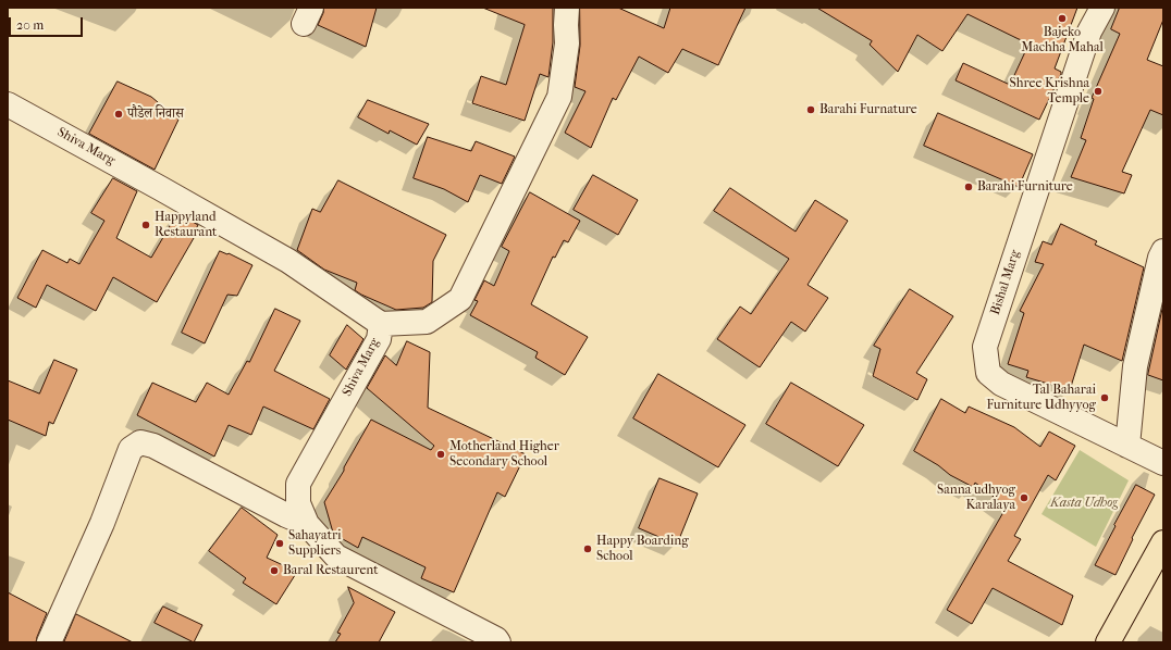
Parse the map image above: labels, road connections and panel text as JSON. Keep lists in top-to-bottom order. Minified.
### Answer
{"streets":{"street":["Shiva Marg","Bishal Marg"]},"parks":["Kasta Udhog"],"places":["Bajeko Machha Mahal","Shree Krishna Temple","Barahi Furnature","पौडेल निवास","Barahi Furniture","Happyland Restaurant","Tal Baharai Furniture Udhyyog","Motherland Higher Secondary School","Sanna udhyog Karalaya","Sahayatri Suppliers","Happy Boarding School","Baral Restaurent"],"scale_bar":"20 m"}
